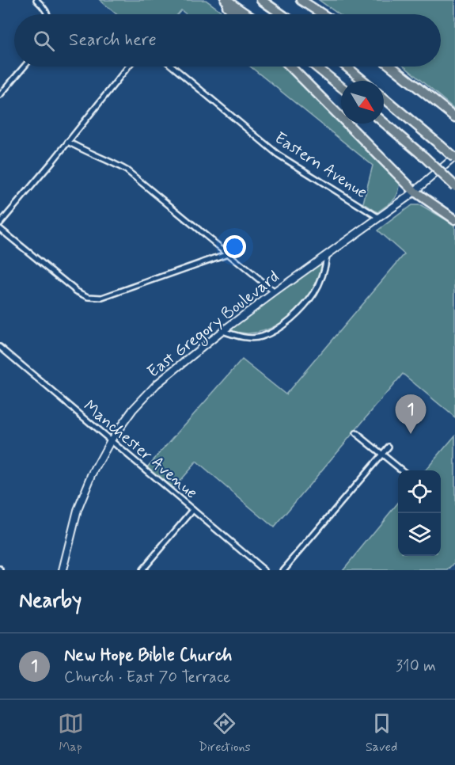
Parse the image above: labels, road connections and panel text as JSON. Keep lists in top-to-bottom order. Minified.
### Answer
{"streets":{"main road":["East Gregory Boulevard"],"street":["Eastern Avenue","Manchester Avenue"]},"crossings":[["Eastern Avenue","East Gregory Boulevard"],["East Gregory Boulevard","Manchester Avenue"]],"north":"bottom right","page":{"search":"Search here","pins":"1","heading":"Nearby","list":[{"mark":"1","name":"New Hope Bible Church","note":"Church · East 70 Terrace","value":"310 m"}],"nav":["Map","Directions","Saved"]}}
